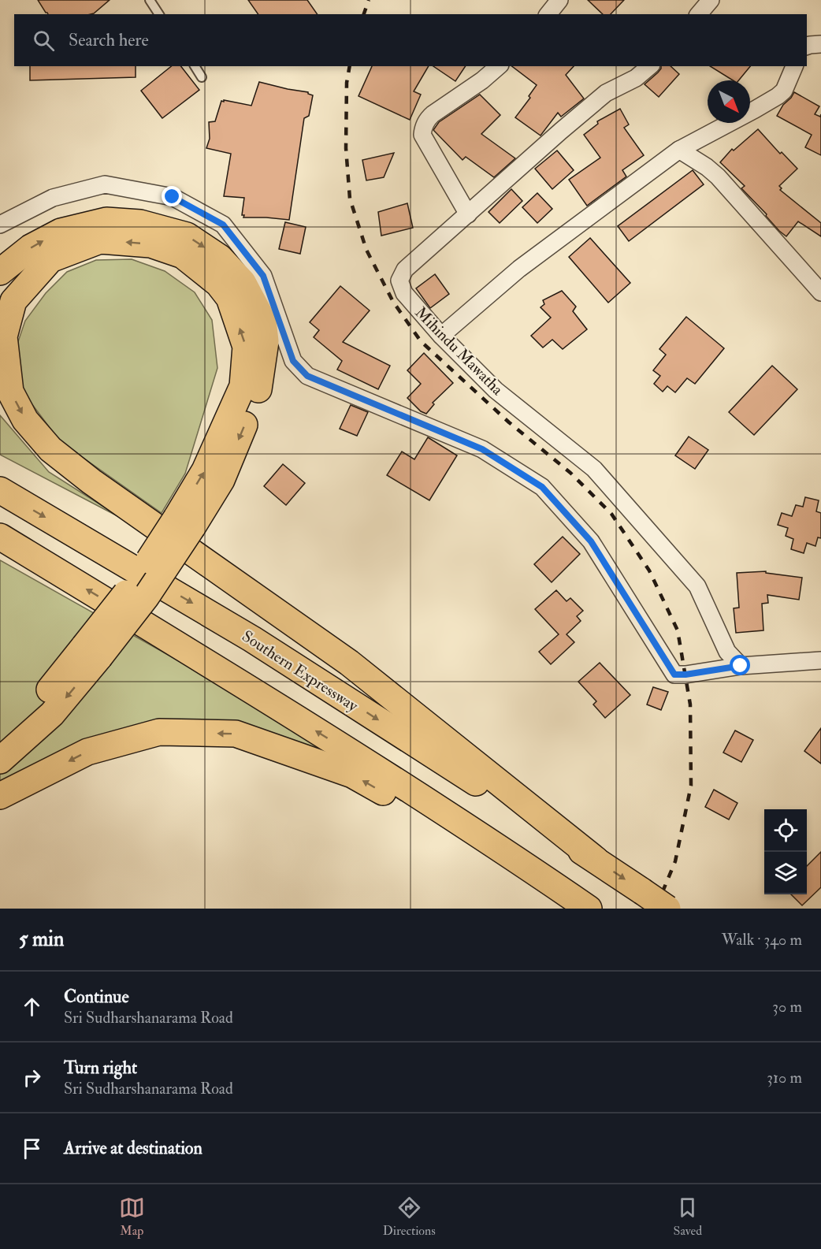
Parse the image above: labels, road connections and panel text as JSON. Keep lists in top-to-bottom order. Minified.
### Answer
{"streets":{"highway":["Southern Expressway"],"street":["Mihindu Mawatha"]},"north":"bottom right","page":{"search":"Search here","heading":["5 min","Walk · 340 m"],"list":[["Continue","Sri Sudharshanarama Road","30 m"],["Turn right","Sri Sudharshanarama Road","310 m"],"Arrive at destination"],"nav":["Map","Directions","Saved"]}}
